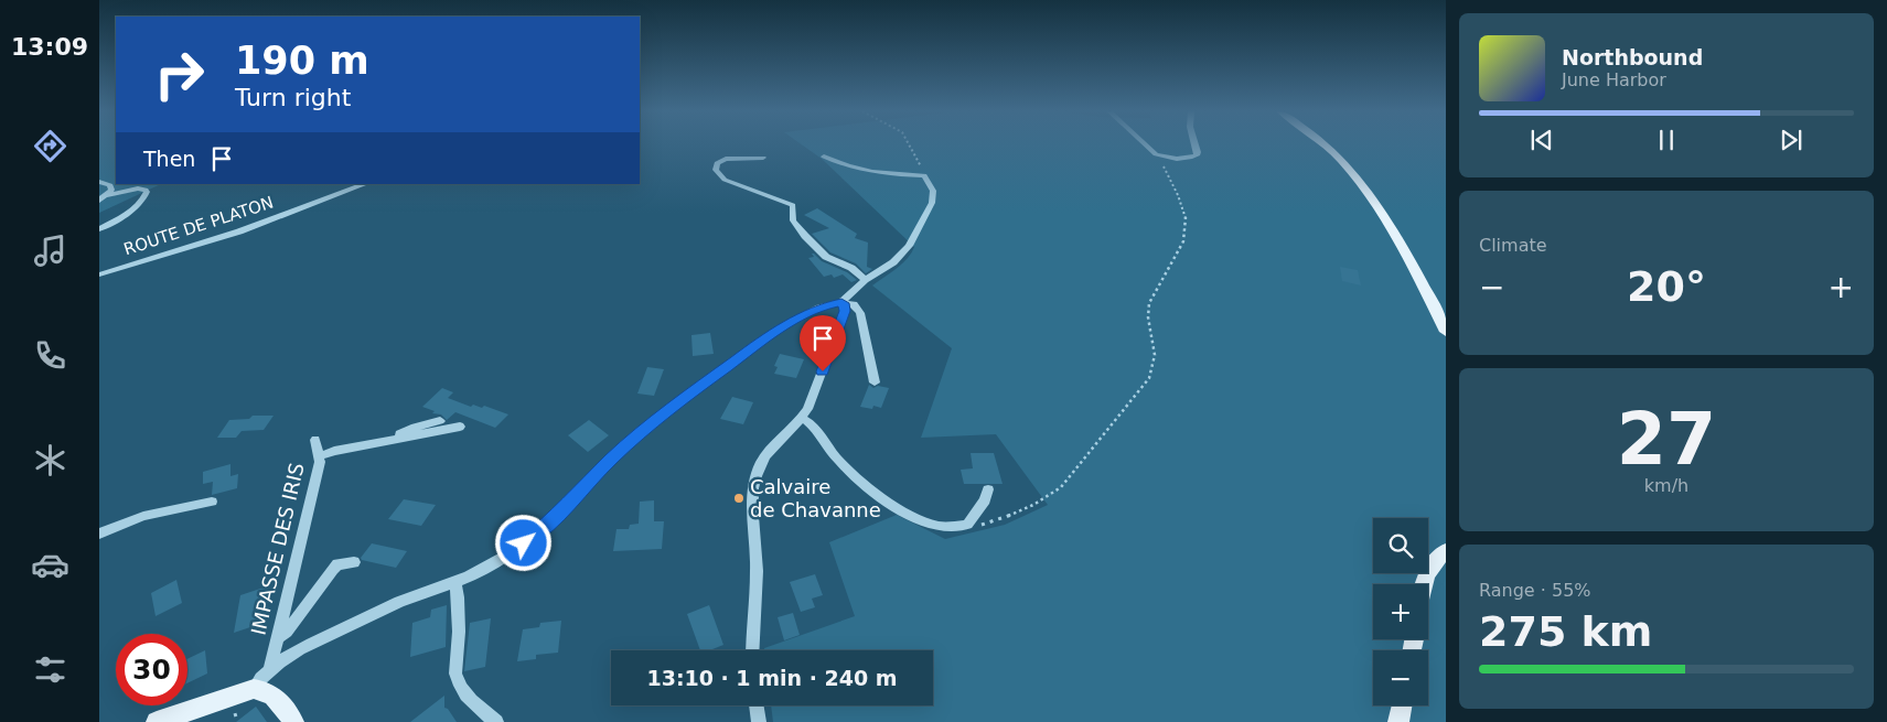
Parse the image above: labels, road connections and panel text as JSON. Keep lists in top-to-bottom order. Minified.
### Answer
{"streets":{"street":["ROUTE DE PLATON","IMPASSE DES IRIS"]},"places":["Calvaire de Chavanne"],"page":{"tabs":"13:09","turn":["190 m","Turn right"],"song":["Northbound","June Harbor"],"then":"Then","tile":["Climate",["27","km/h"],["Range · 55%","275 km"]],"heat":["−","20°","+"],"map_buttons":["+","−"],"limit":"30","trip":"13:10 · 1 min · 240 m"}}
